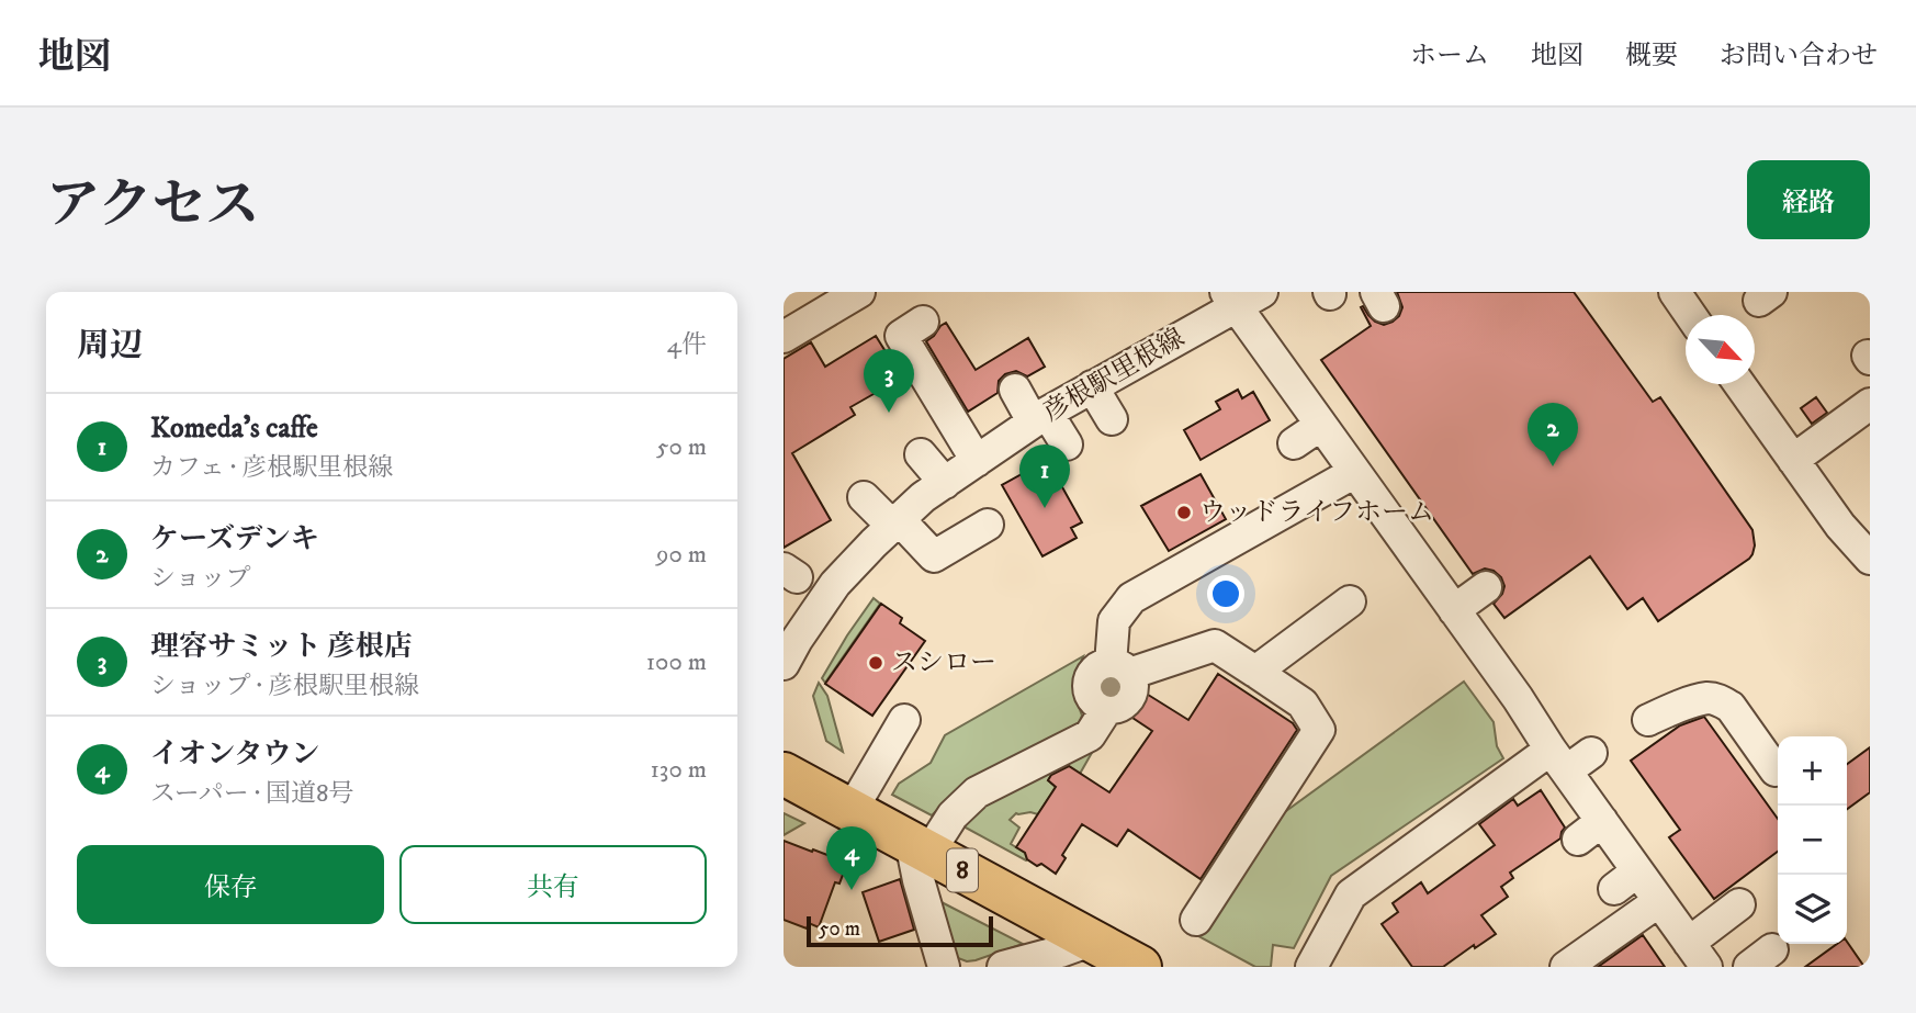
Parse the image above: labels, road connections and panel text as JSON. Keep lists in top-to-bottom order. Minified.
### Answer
{"streets":{"highway":["8"],"street":["彦根駅里根線"]},"places":["ウッドライフホーム","スシロー"],"scale_bar":"50 m","north":"bottom right","page":{"header":"地図","nav":["ホーム","地図","概要","お問い合わせ"],"title":"アクセス","buttons":["経路",["保存","共有"]],"heading":["周辺","4件"],"pins":["3","2","1","4"],"list":[{"mark":"1","name":"Komeda's caffe","note":"カフェ · 彦根駅里根線","value":"50 m"},{"mark":"2","name":"ケーズデンキ","note":"ショップ","value":"90 m"},{"mark":"3","name":"理容サミット 彦根店","note":"ショップ · 彦根駅里根線","value":"100 m"},{"mark":"4","name":"イオンタウン","note":"スーパー · 国道8号","value":"130 m"}],"map_buttons":["+","−"],"scale":"50 m"}}
